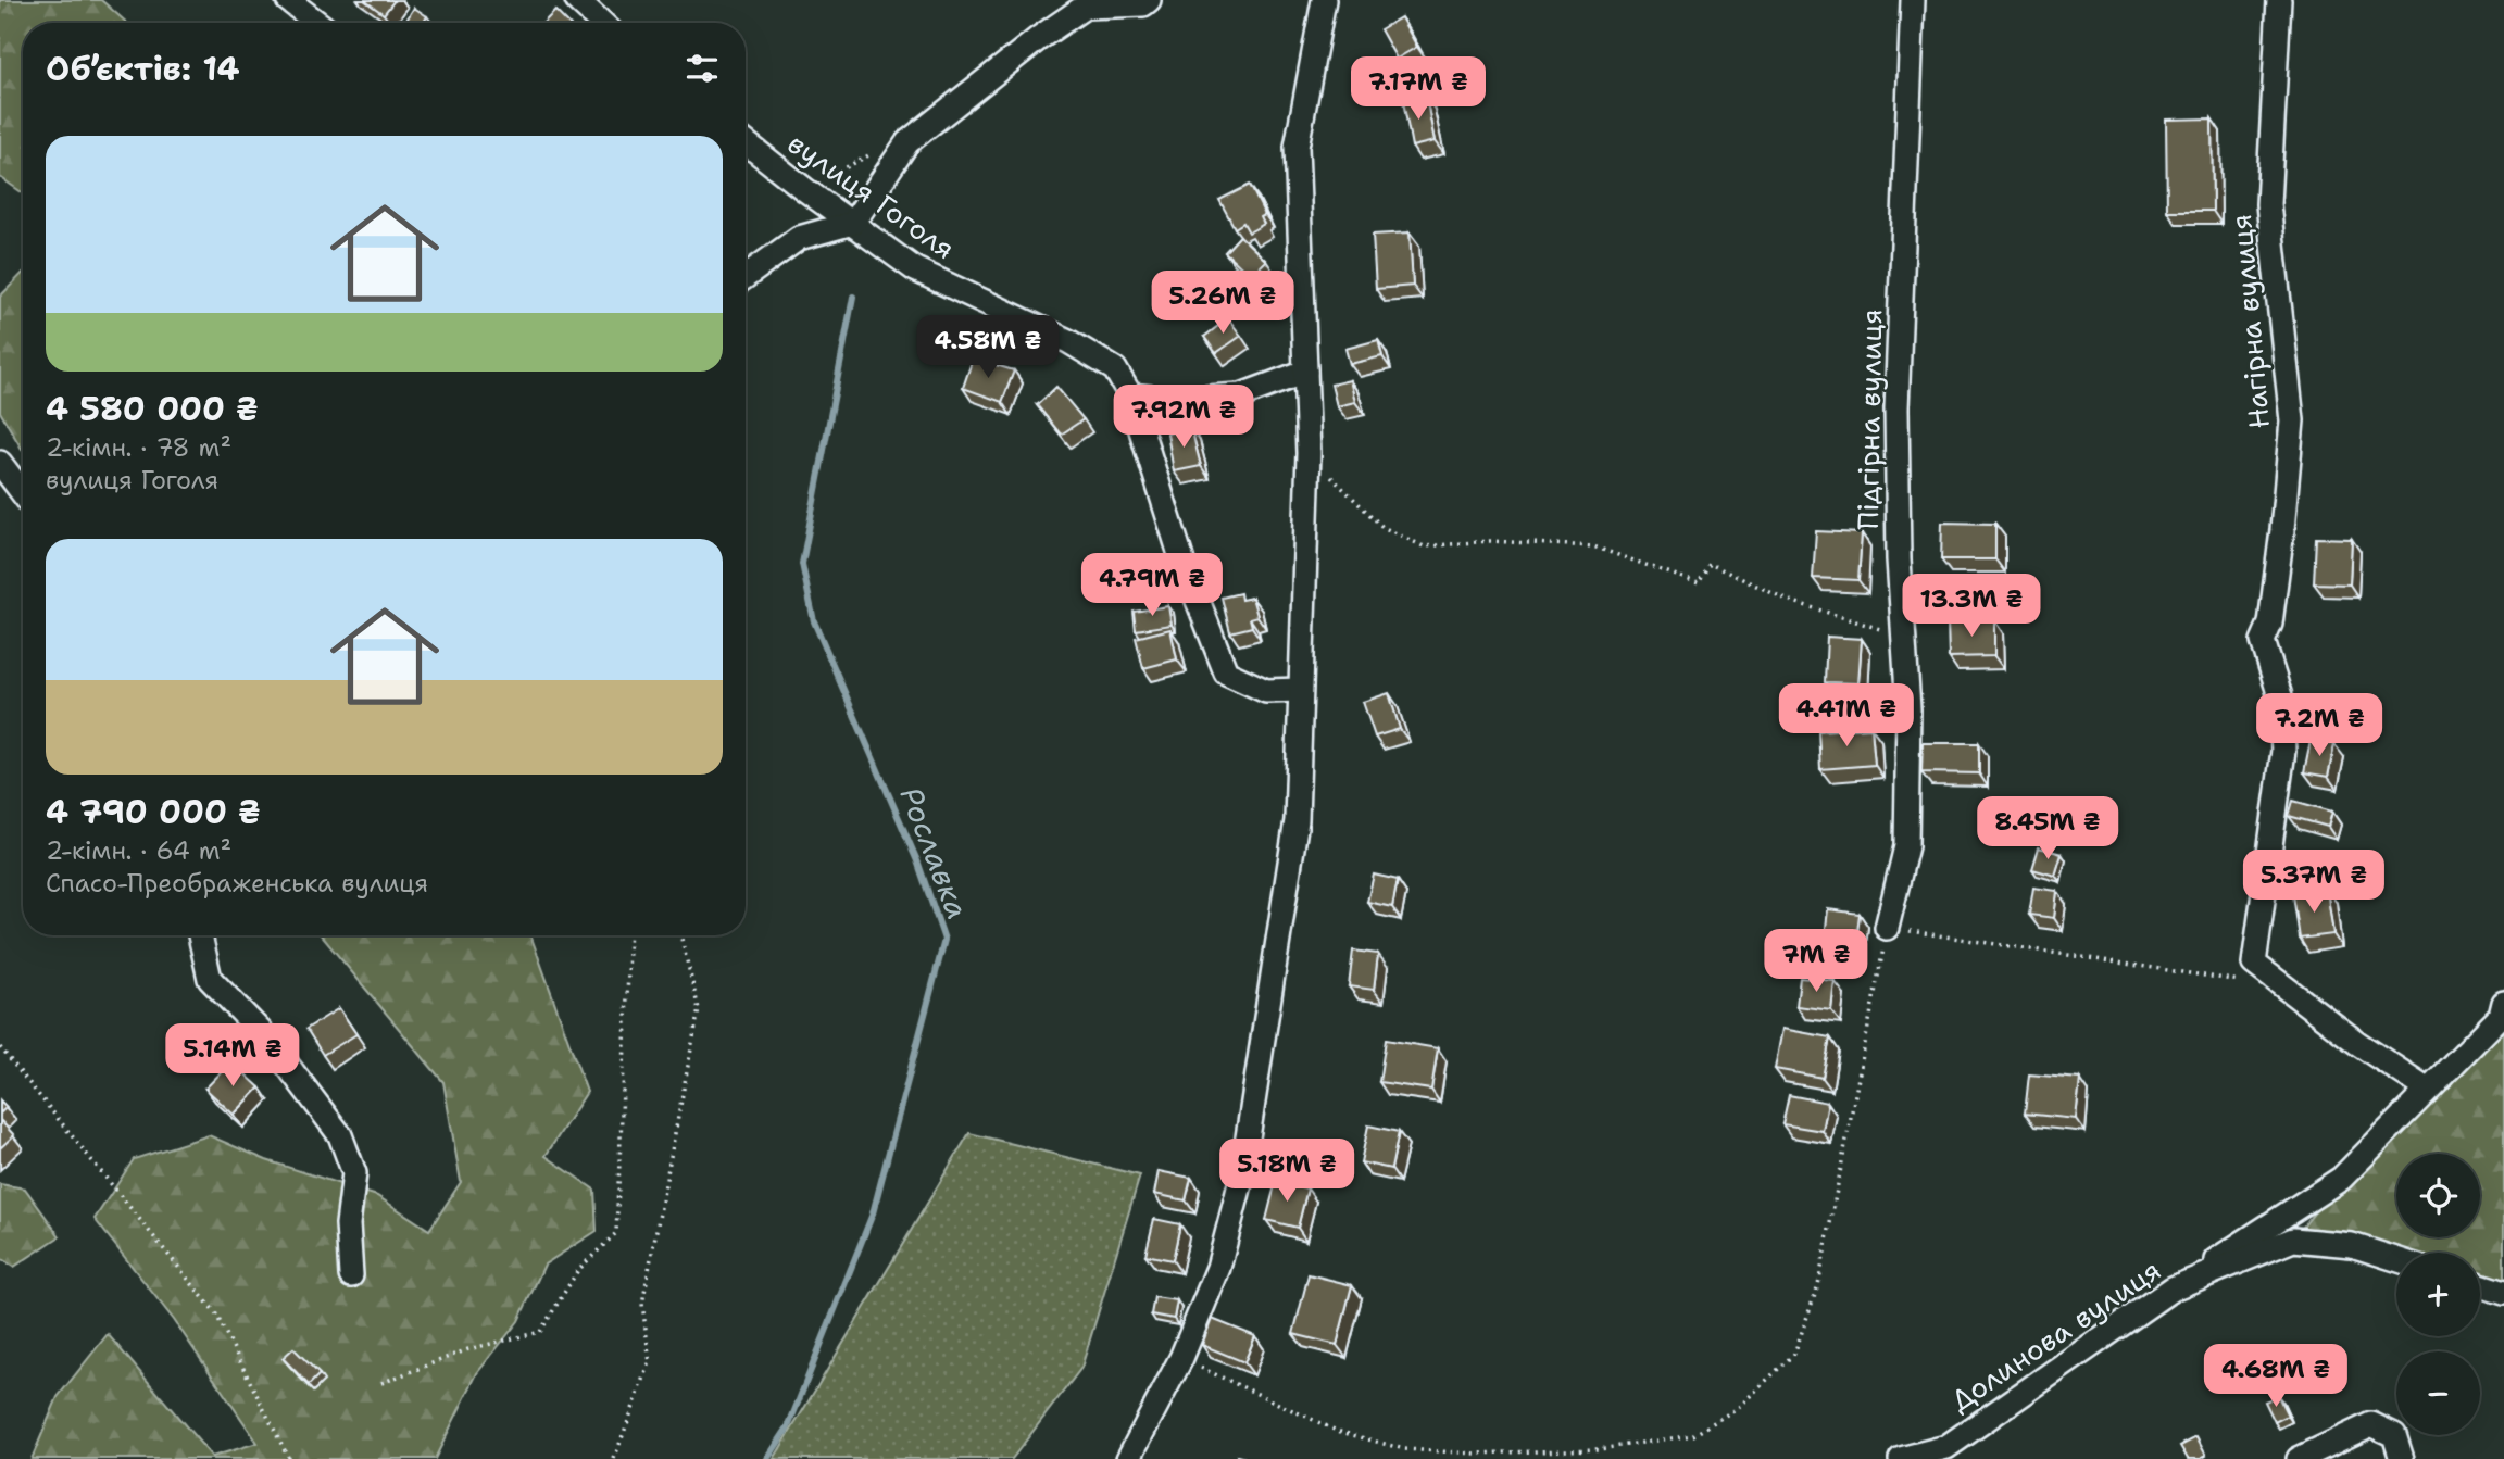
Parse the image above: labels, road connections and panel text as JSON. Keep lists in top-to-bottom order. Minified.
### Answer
{"streets":{"street":["вулиця Гоголя","Нагірна вулиця","Підгірна вулиця","Долинова вулиця"]},"water":["Рославка"],"page":{"heading":"Об’єктів: 14","price":["7.17M ₴","5.26M ₴","4.58M ₴","7.92M ₴","4.79M ₴","13.3M ₴","4.41M ₴","7.2M ₴","8.45M ₴","5.37M ₴","7M ₴","5.14M ₴","5.18M ₴","4.68M ₴"],"list":[{"name":"4 580 000 ₴","note":"2-кімн. · 78 m² · вулиця Гоголя"},{"name":"4 790 000 ₴","note":"2-кімн. · 64 m² · Спасо-Преображенська вулиця"}],"map_buttons":["+","−"]}}
